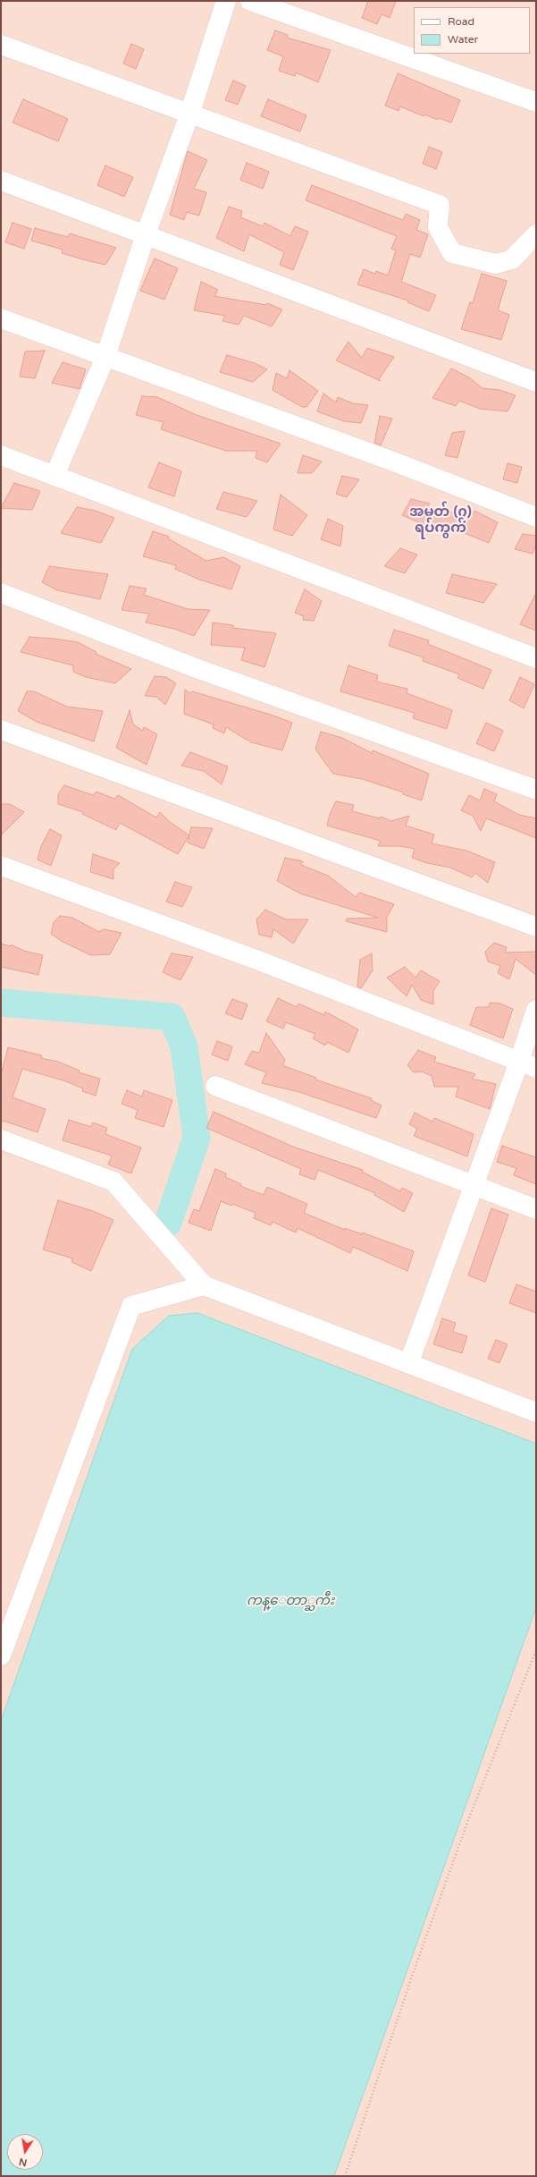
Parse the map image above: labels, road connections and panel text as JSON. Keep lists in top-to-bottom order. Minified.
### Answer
{"districts":["အမှတ် (၇) ရပ်ကွက်"],"water":["ကန္ေတာ္ႀကီး"],"legend":["Road","Water"],"north":"bottom"}
